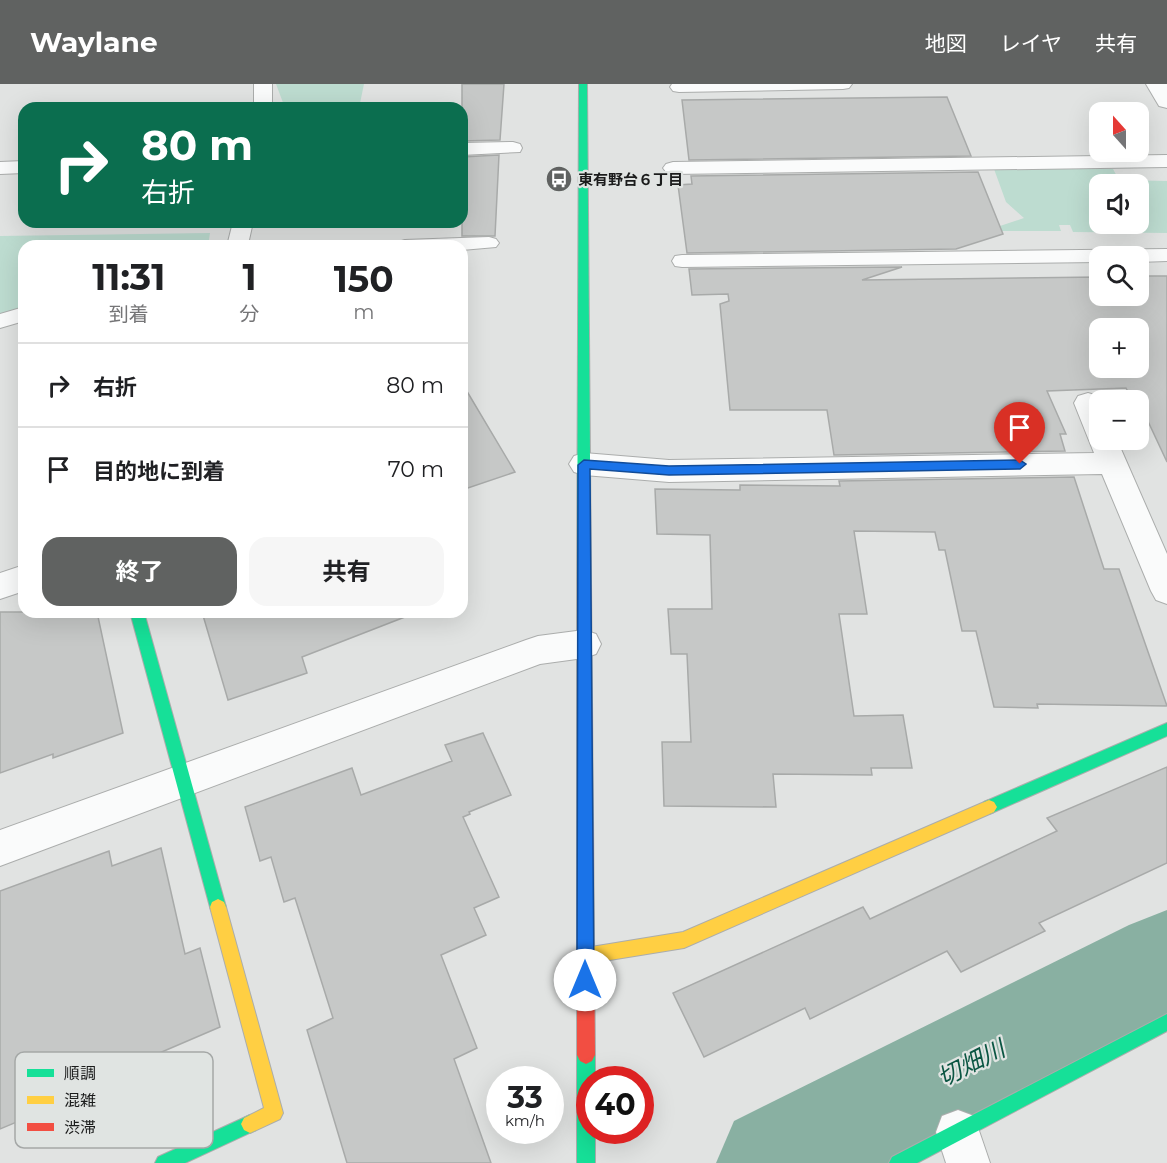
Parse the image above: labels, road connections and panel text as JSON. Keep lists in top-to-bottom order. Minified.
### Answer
{"water":["切畑川"],"places":{"bus stop":["東有野台６丁目"]},"legend":["順調","混雑","渋滞"],"north":"top","page":{"header":"Waylane","nav":["地図","レイヤ","共有"],"map_buttons":["+","−"],"turn":["80 m","右折"],"eta":["11:31","到着","1","分","150","m"],"list":[{"name":"右折","value":"80 m"},{"name":"目的地に到着","value":"70 m"}],"buttons":["終了","共有"],"speed":"33 km/h","limit":"40"}}
